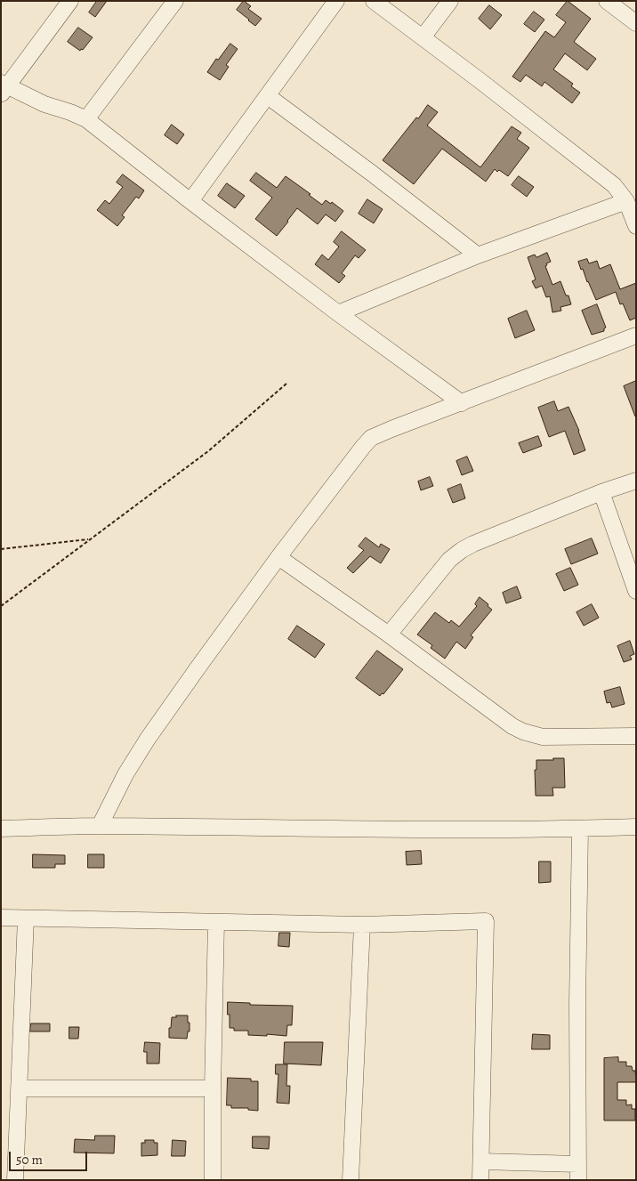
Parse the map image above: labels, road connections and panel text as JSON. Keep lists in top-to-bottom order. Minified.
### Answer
{"scale_bar":"50 m"}
